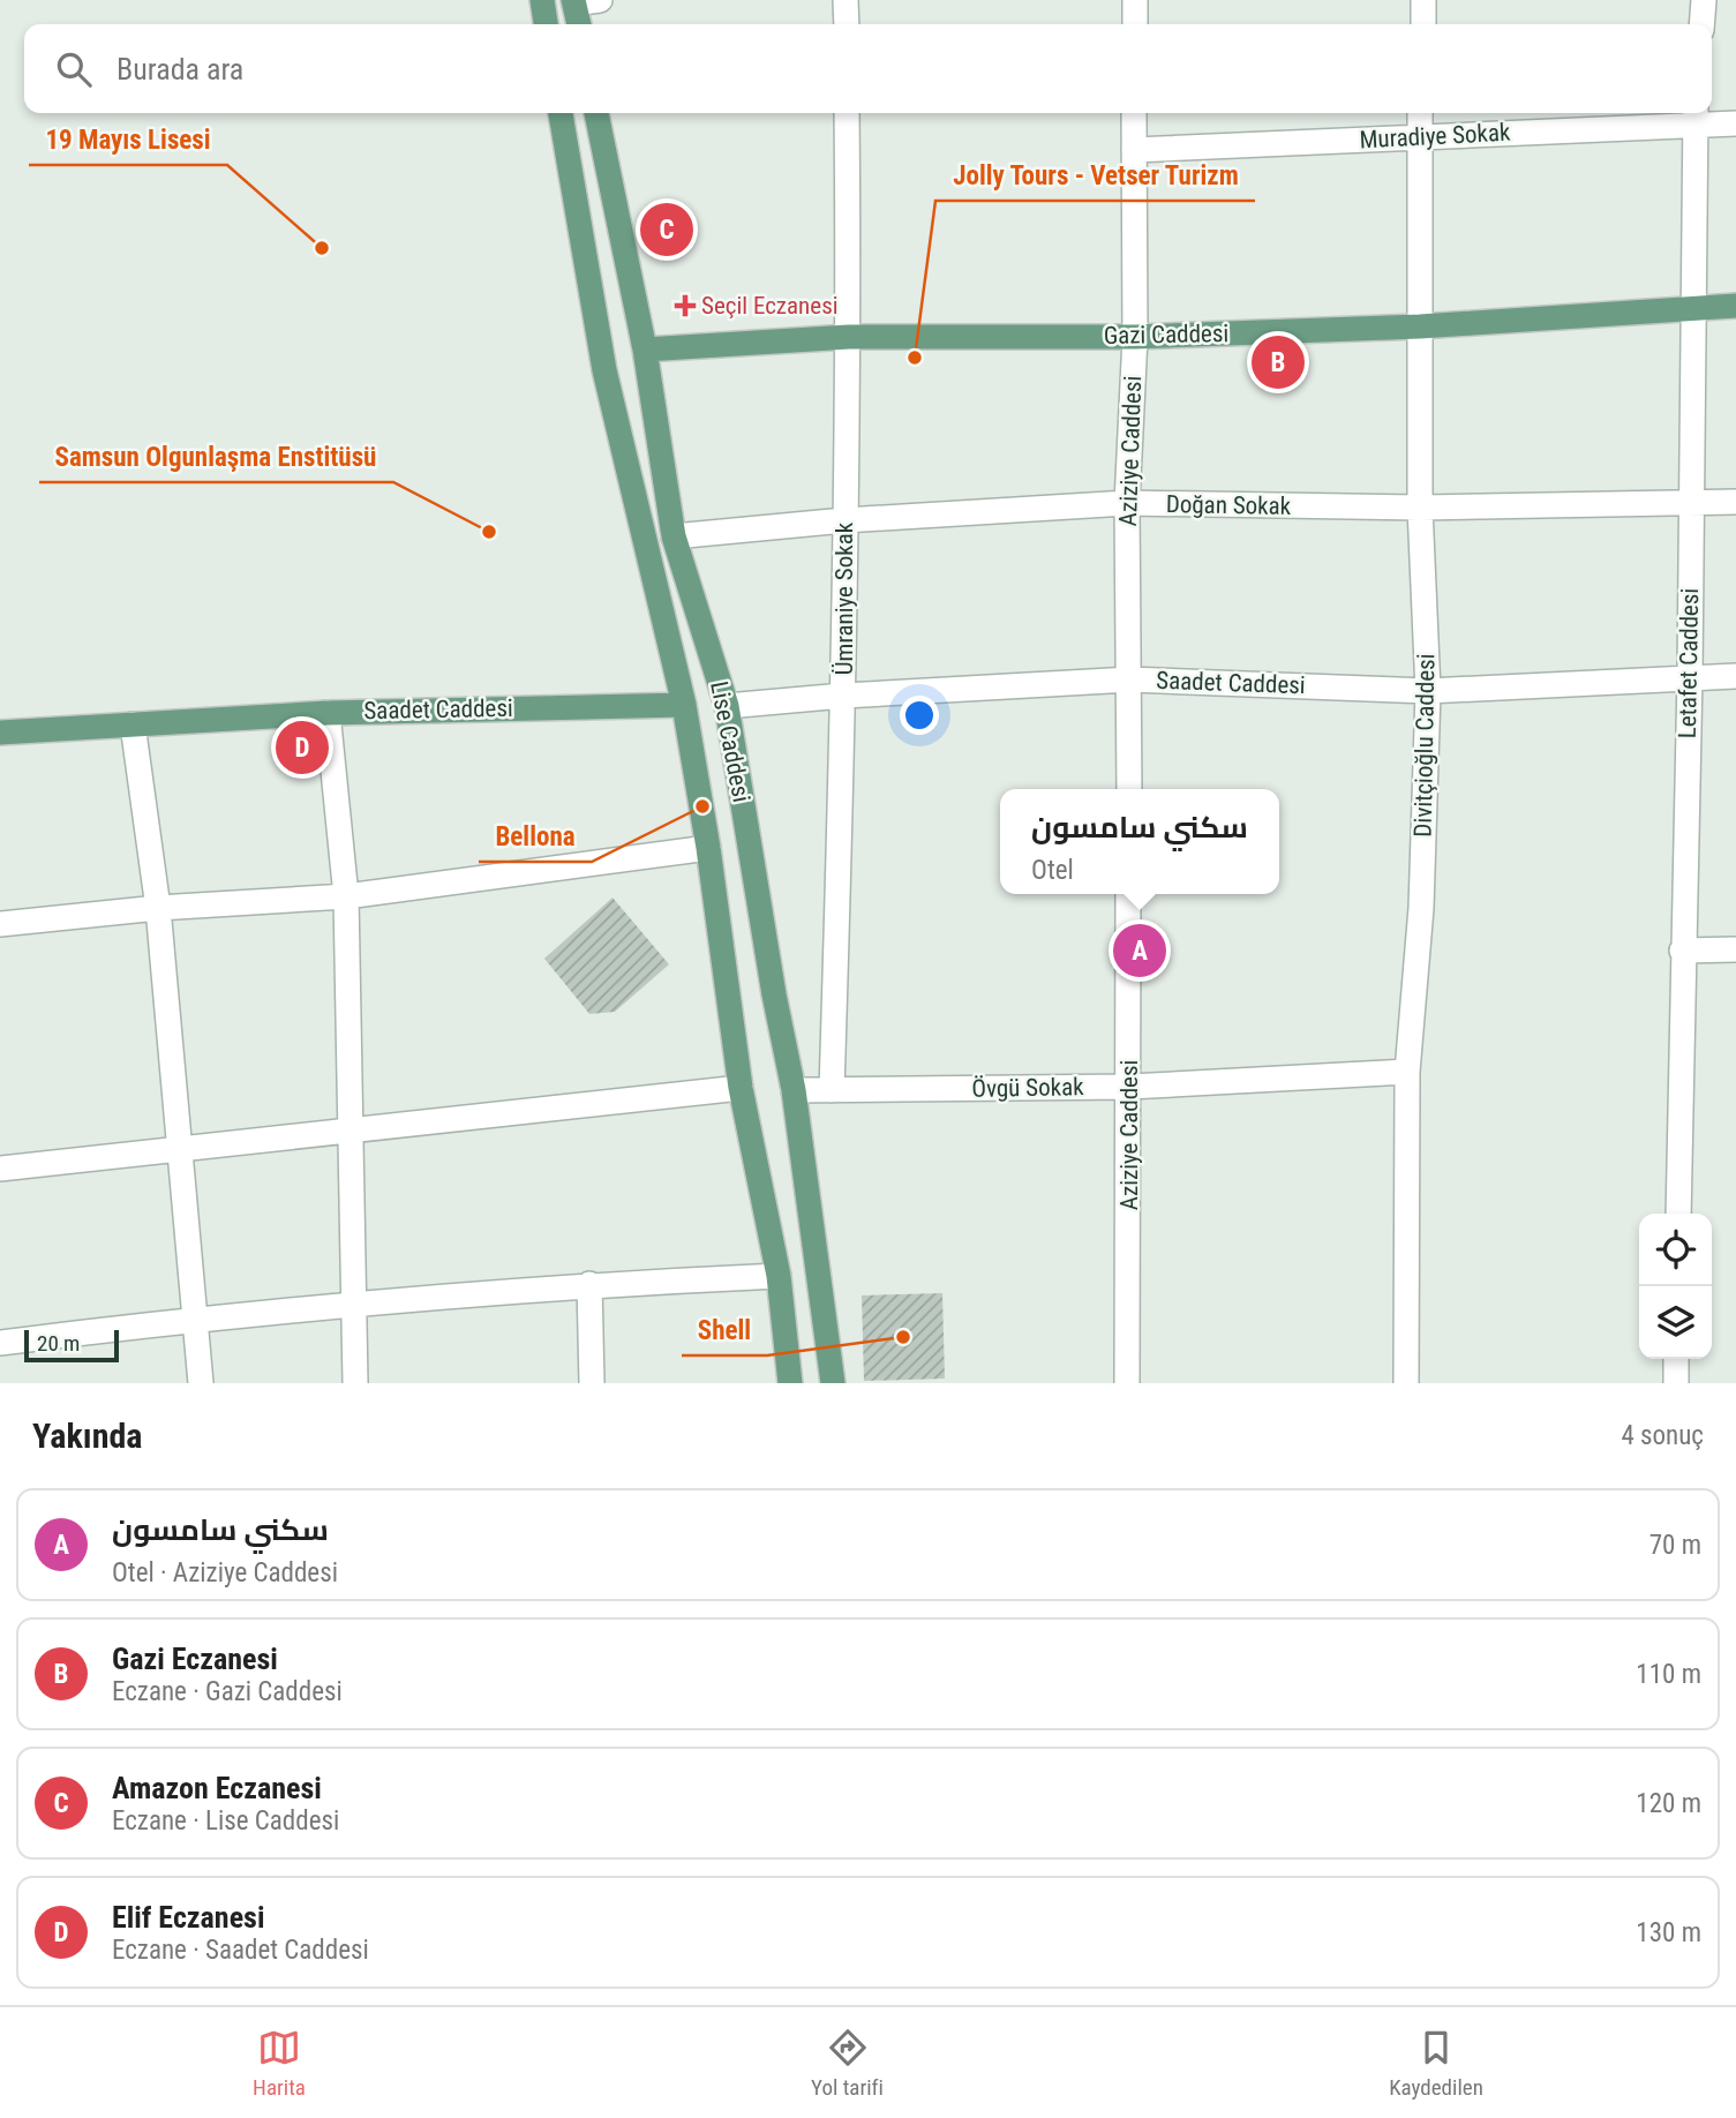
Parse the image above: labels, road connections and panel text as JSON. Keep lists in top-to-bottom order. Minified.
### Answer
{"streets":{"main road":["Gazi Caddesi","Saadet Caddesi","Lise Caddesi"],"street":["Muradiye Sokak","Aziziye Caddesi","Doğan Sokak","Ümraniye Sokak","Letafet Caddesi","Divitçioğlu Caddesi","Övgü Sokak"]},"crossings":[["Muradiye Sokak","Aziziye Caddesi"],["Muradiye Sokak","Letafet Caddesi"],["Muradiye Sokak","Divitçioğlu Caddesi"],["Gazi Caddesi","Aziziye Caddesi"],["Gazi Caddesi","Ümraniye Sokak"],["Gazi Caddesi","Letafet Caddesi"],["Gazi Caddesi","Lise Caddesi"],["Gazi Caddesi","Divitçioğlu Caddesi"],["Aziziye Caddesi","Doğan Sokak"],["Aziziye Caddesi","Saadet Caddesi"],["Aziziye Caddesi","Övgü Sokak"],["Doğan Sokak","Ümraniye Sokak"],["Doğan Sokak","Letafet Caddesi"],["Doğan Sokak","Lise Caddesi"],["Doğan Sokak","Divitçioğlu Caddesi"],["Ümraniye Sokak","Saadet Caddesi"],["Ümraniye Sokak","Övgü Sokak"],["Letafet Caddesi","Saadet Caddesi"],["Saadet Caddesi","Lise Caddesi"],["Saadet Caddesi","Divitçioğlu Caddesi"],["Lise Caddesi","Övgü Sokak"],["Divitçioğlu Caddesi","Övgü Sokak"]],"places":{"other":["19 Mayıs Lisesi","Jolly Tours - Vetser Turizm","Samsun Olgunlaşma Enstitüsü","Bellona","Shell"],"health":["Seçil Eczanesi"]},"scale_bar":"20 m","page":{"search":"Burada ara","pins":["C","B","D","A"],"popup":["سكني سامسون","Otel"],"scale":"20 m","heading":["Yakında","4 sonuç"],"list":[{"mark":"A","name":"سكني سامسون","note":"Otel · Aziziye Caddesi","value":"70 m"},{"mark":"B","name":"Gazi Eczanesi","note":"Eczane · Gazi Caddesi","value":"110 m"},{"mark":"C","name":"Amazon Eczanesi","note":"Eczane · Lise Caddesi","value":"120 m"},{"mark":"D","name":"Elif Eczanesi","note":"Eczane · Saadet Caddesi","value":"130 m"}],"nav":["Harita","Yol tarifi","Kaydedilen"]}}
